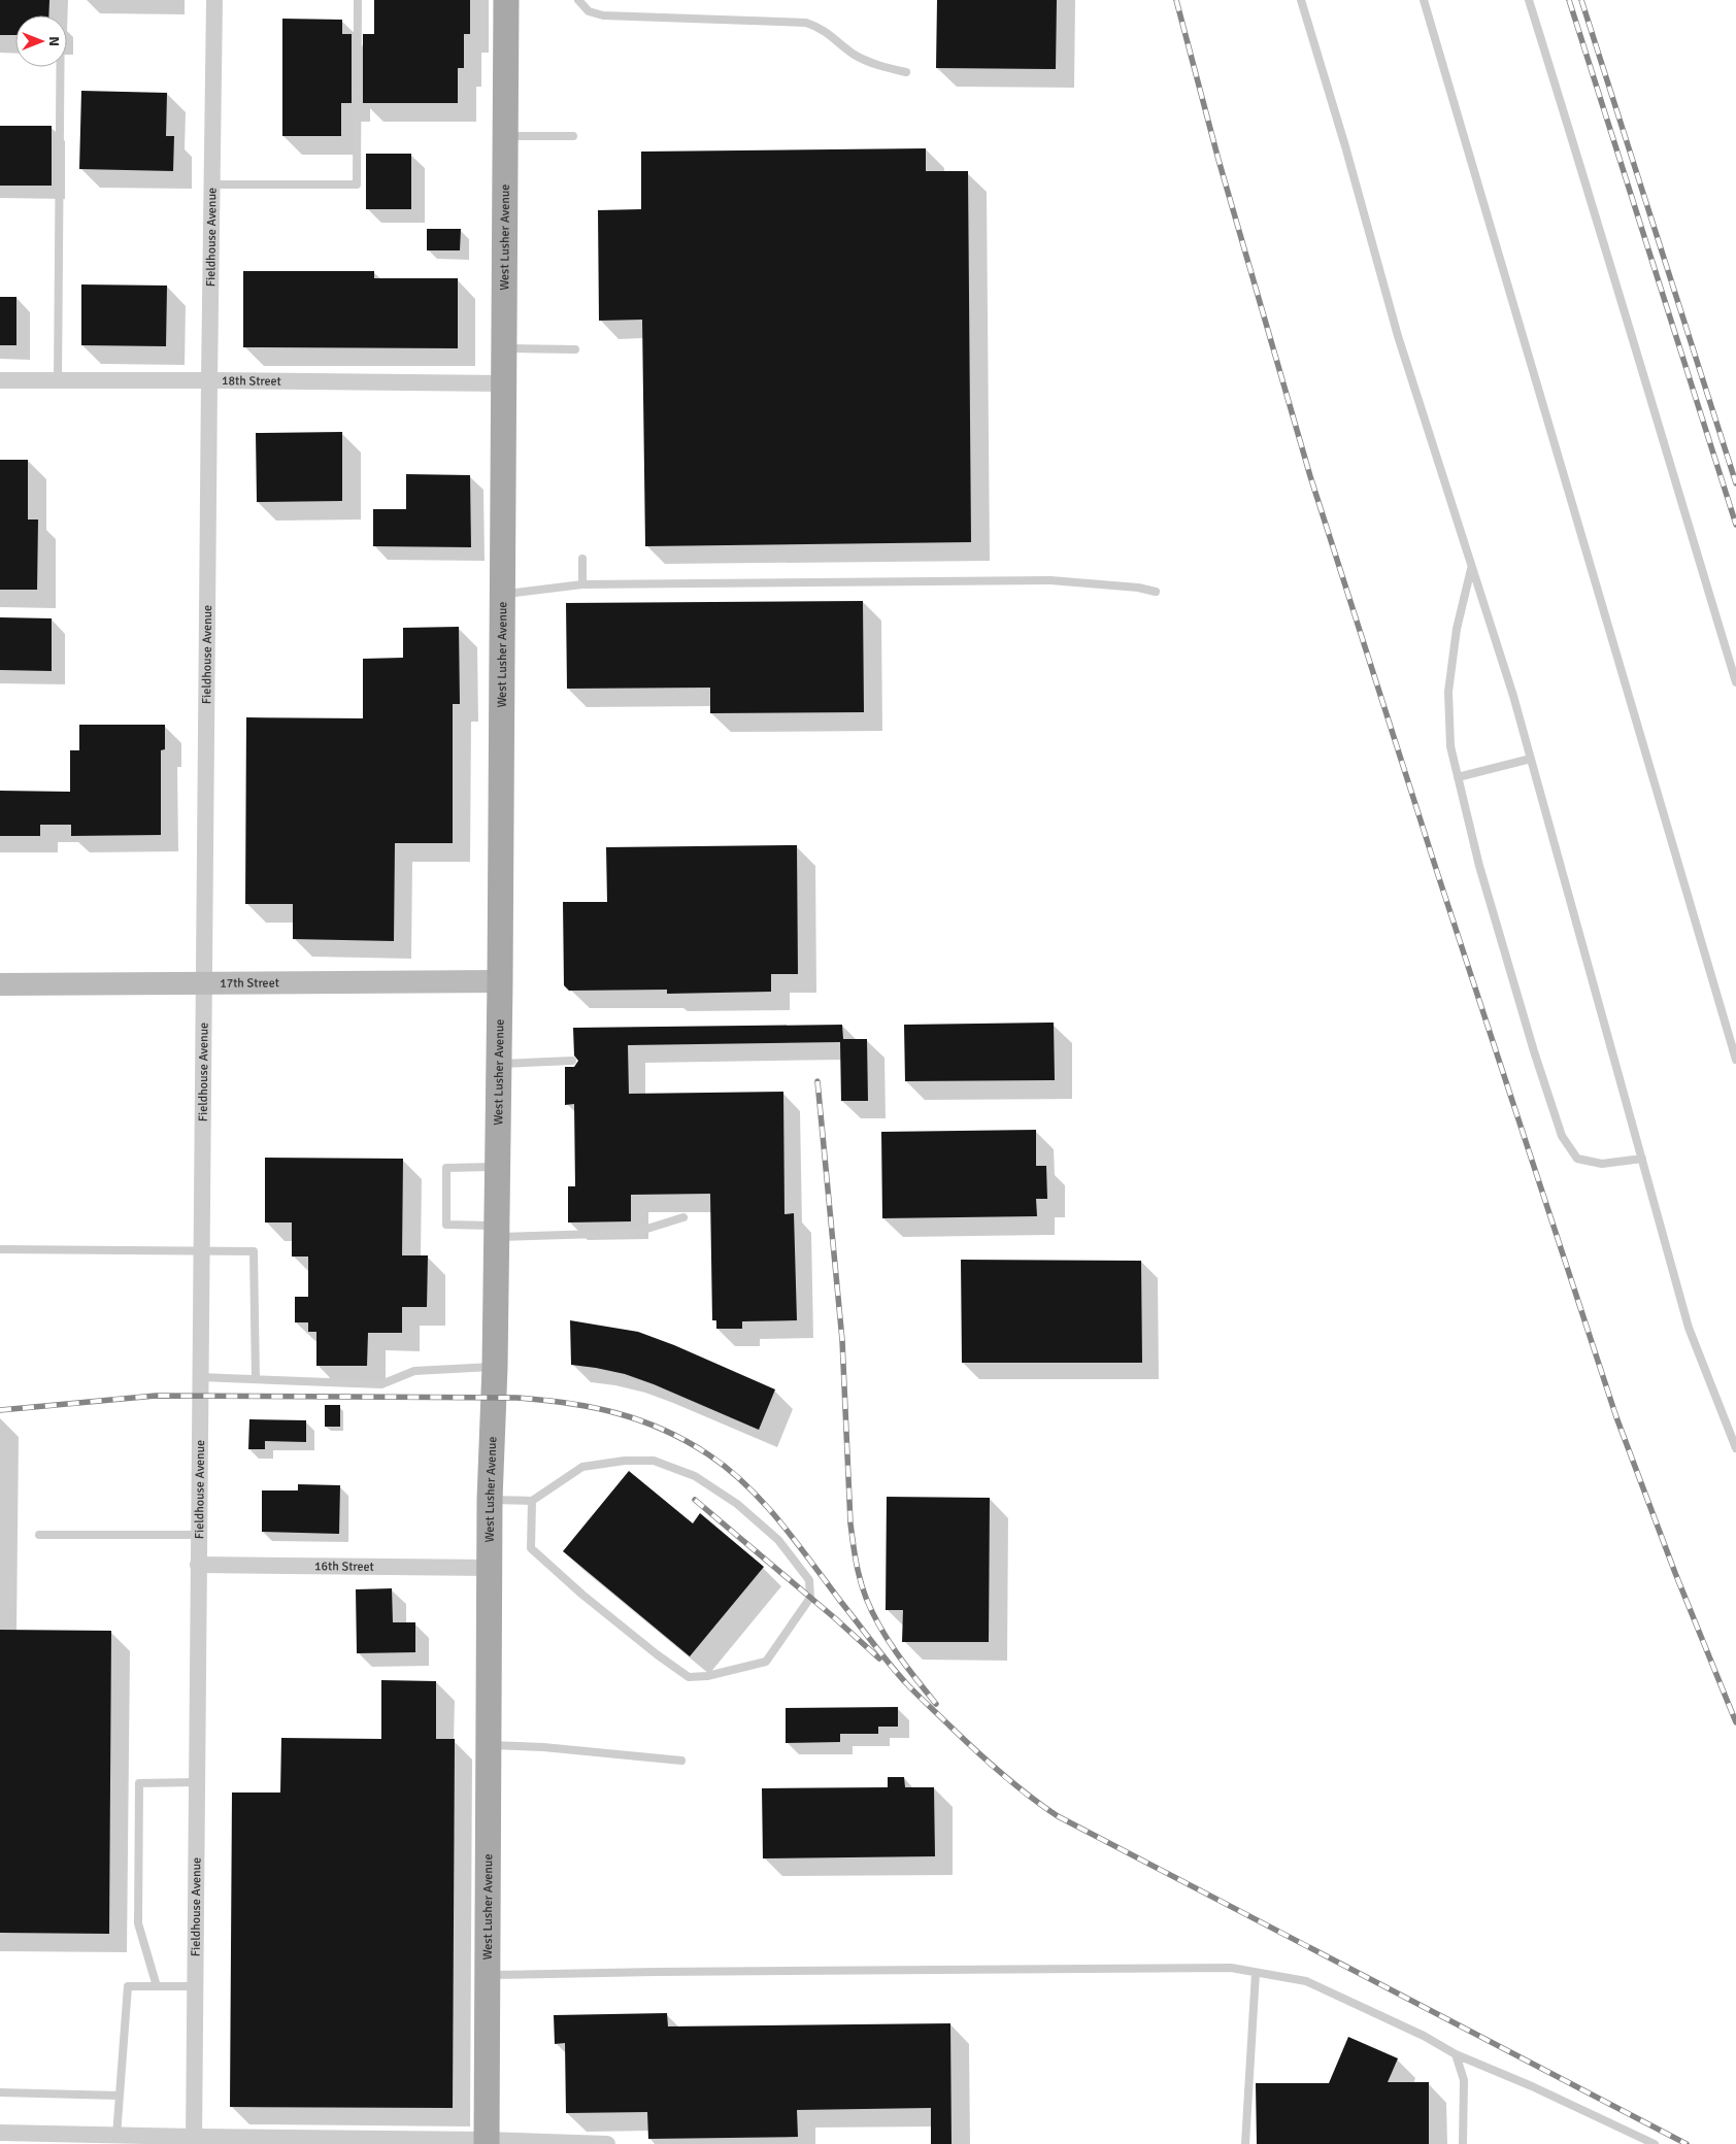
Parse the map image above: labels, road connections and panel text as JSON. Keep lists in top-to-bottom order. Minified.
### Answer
{"streets":{"main road":["West Lusher Avenue"],"street":["Fieldhouse Avenue","18th Street","17th Street","16th Street"]},"crossings":[["Fieldhouse Avenue","18th Street"],["Fieldhouse Avenue","17th Street"],["Fieldhouse Avenue","16th Street"],["West Lusher Avenue","18th Street"],["West Lusher Avenue","17th Street"],["West Lusher Avenue","16th Street"]],"north":"right"}
